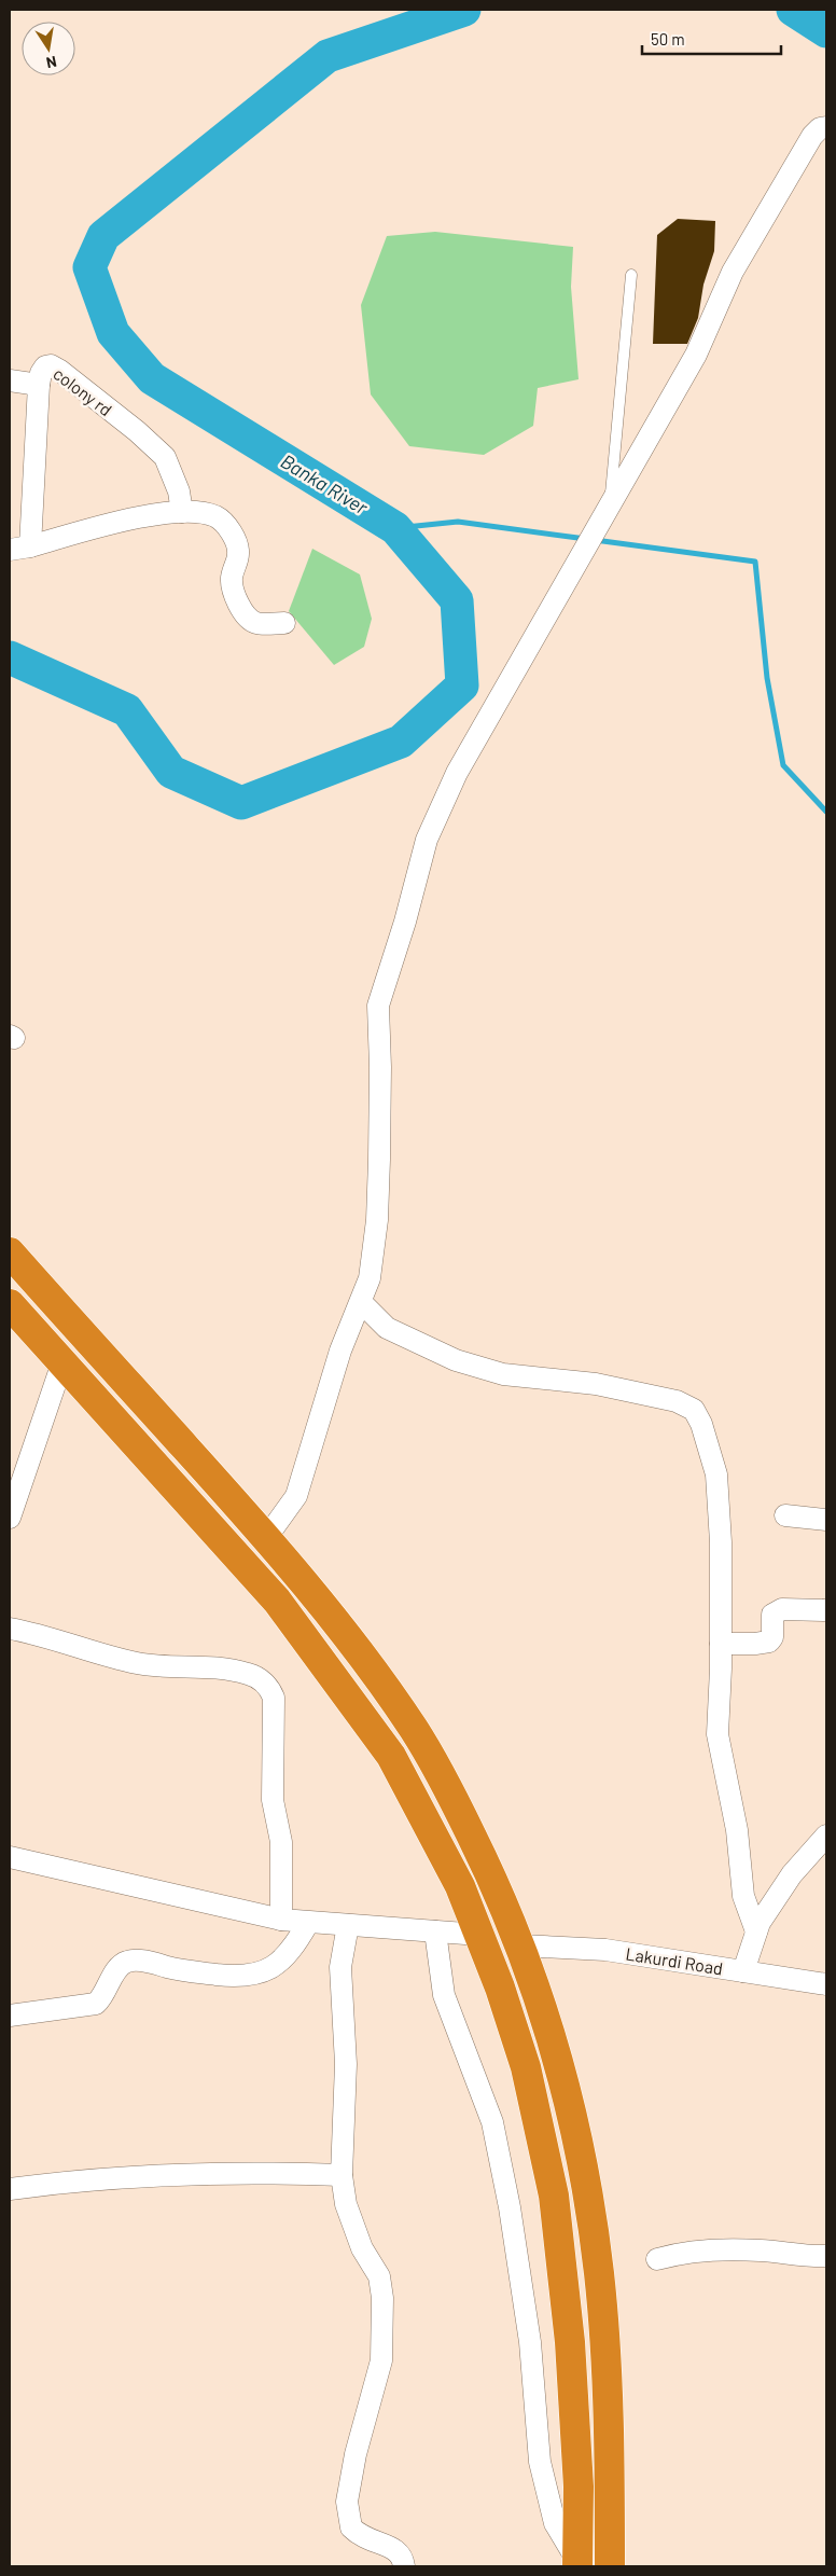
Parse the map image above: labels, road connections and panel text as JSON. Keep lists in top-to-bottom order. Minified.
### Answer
{"streets":{"street":["colony rd","Lakurdi Road"]},"water":["Banka River"],"scale_bar":"50 m","north":"bottom"}
